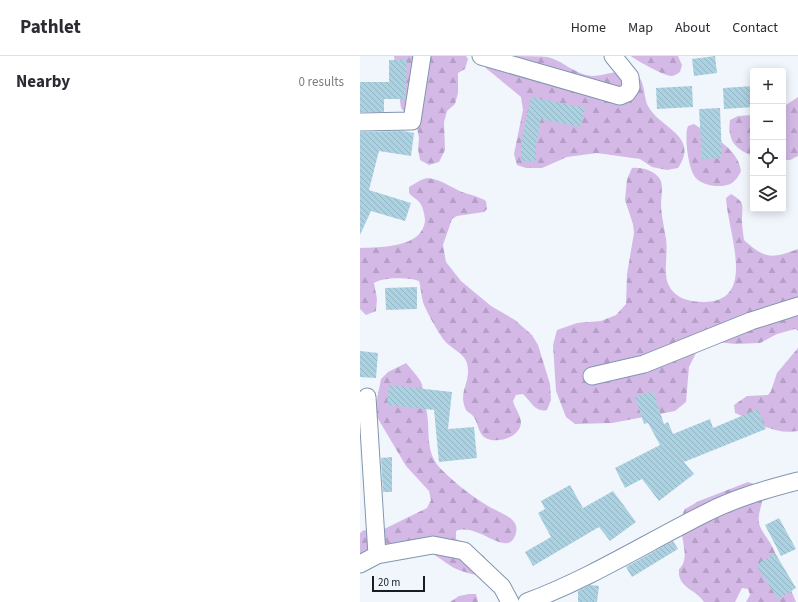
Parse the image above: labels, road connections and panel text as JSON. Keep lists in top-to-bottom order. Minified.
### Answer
{"scale_bar":"20 m","page":{"header":"Pathlet","nav":["Home","Map","About","Contact"],"heading":["Nearby","0 results"],"map_buttons":["+","−"],"scale":"20 m"}}
